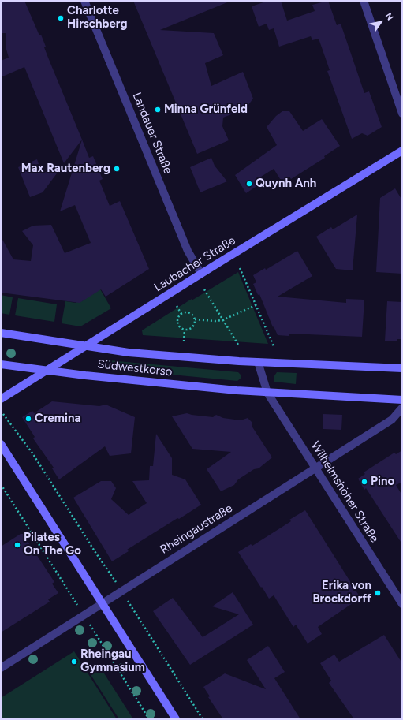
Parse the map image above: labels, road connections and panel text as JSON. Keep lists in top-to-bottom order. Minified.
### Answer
{"streets":{"street":["Landauer Straße","Laubacher Straße","Südwestkorso","Wilhelmshöher Straße","Rheingaustraße"]},"crossings":[["Landauer Straße","Laubacher Straße"],["Laubacher Straße","Südwestkorso"],["Südwestkorso","Wilhelmshöher Straße"],["Wilhelmshöher Straße","Rheingaustraße"]],"places":["Charlotte Hirschberg","Minna Grünfeld","Max Rautenberg","Quynh Anh","Cremina","Pino","Pilates On The Go","Erika von Brockdorff","Rheingau Gymnasium"],"north":"top right"}
